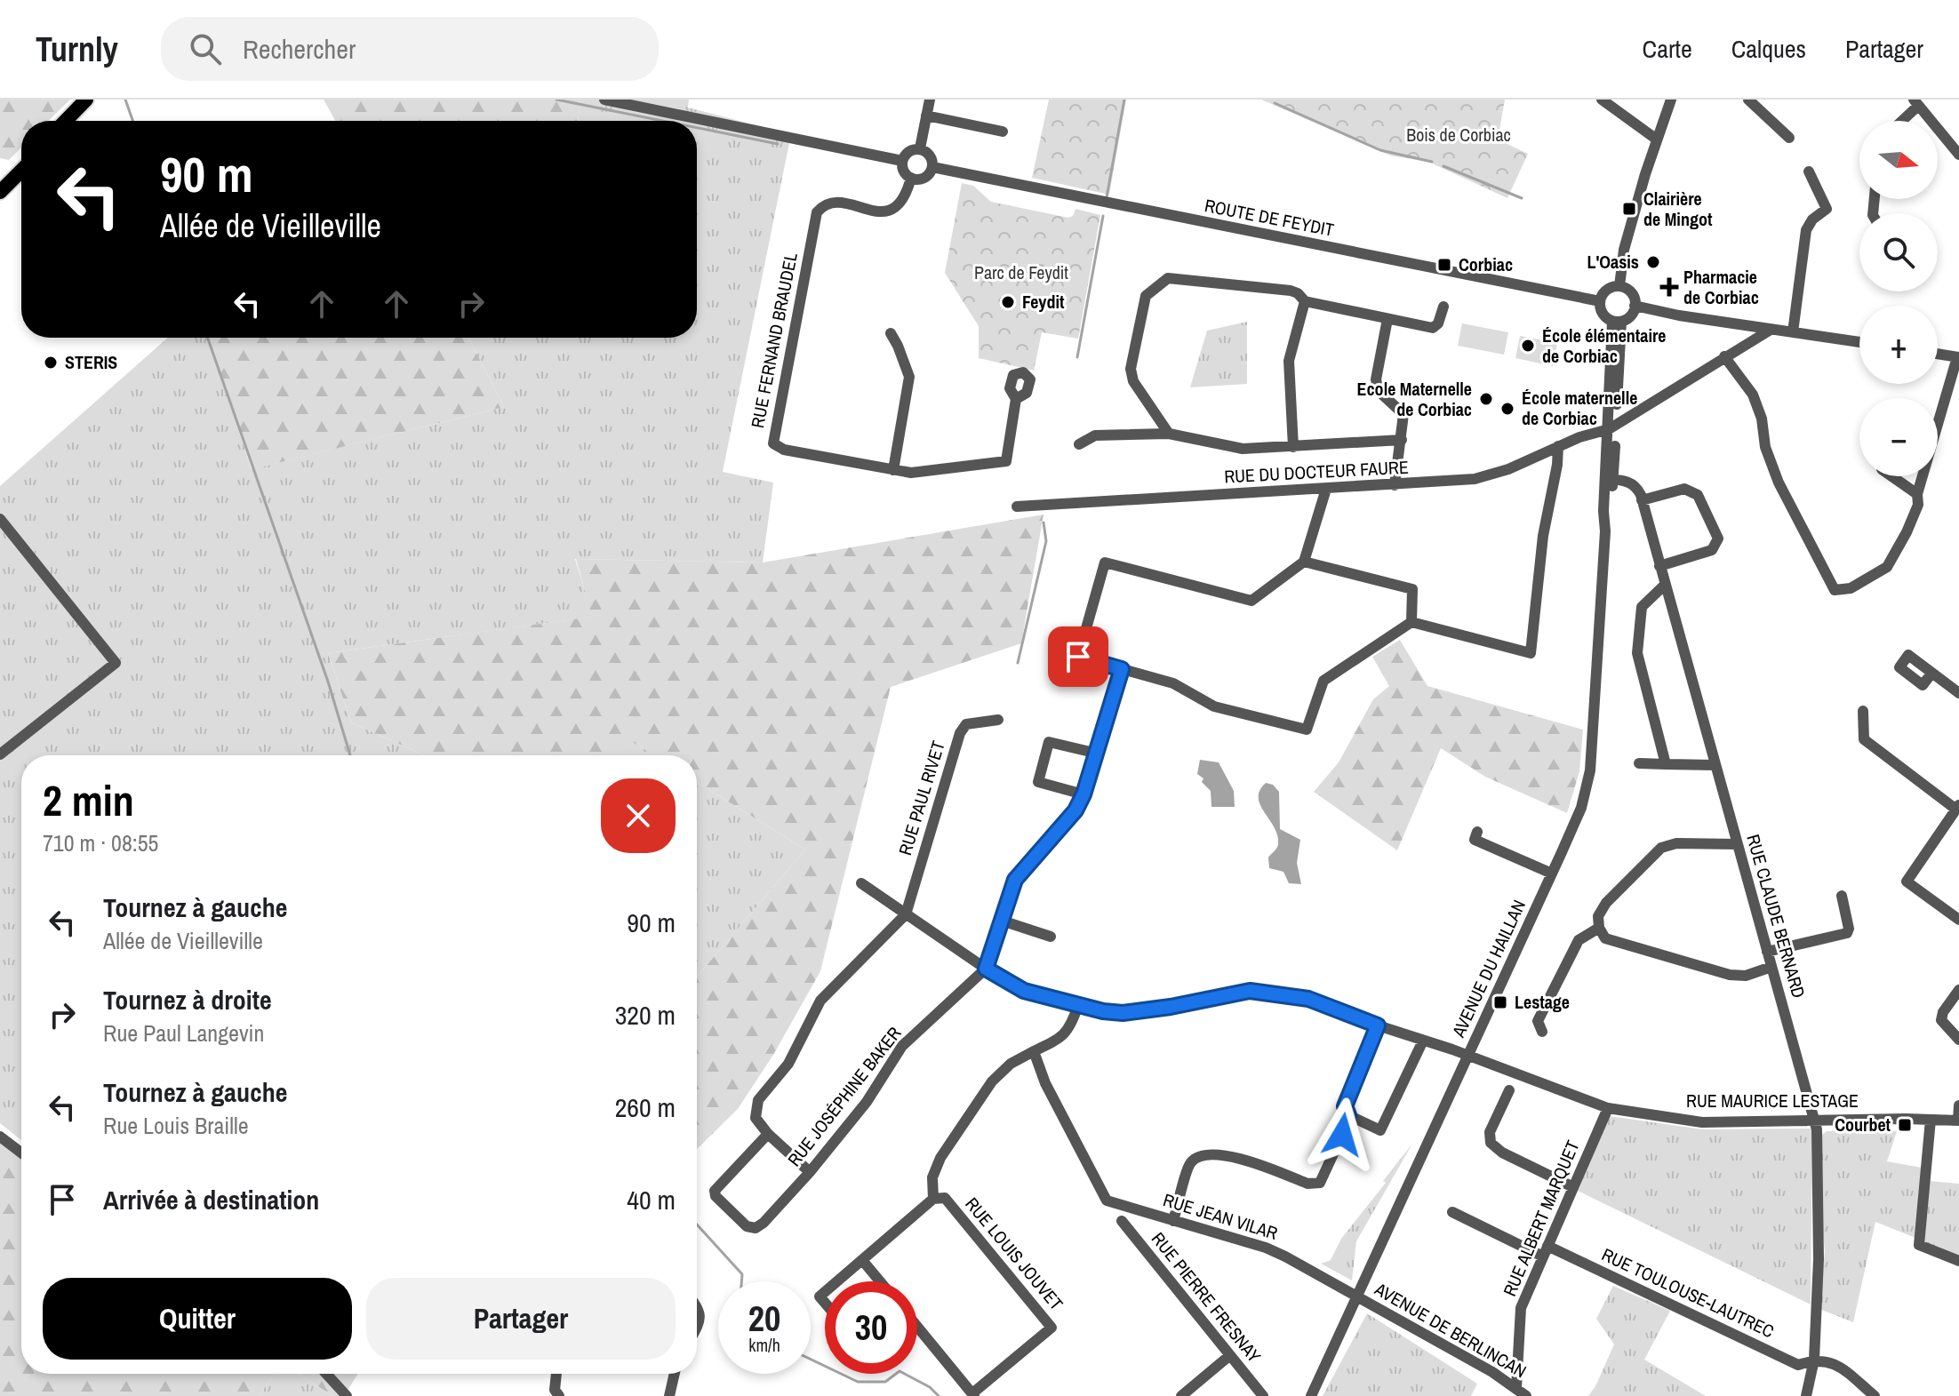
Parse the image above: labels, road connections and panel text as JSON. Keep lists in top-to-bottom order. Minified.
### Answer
{"streets":{"street":["ROUTE DE FEYDIT","RUE FERNAND BRAUDEL","RUE DU DOCTEUR FAURE","RUE PAUL RIVET","RUE CLAUDE BERNARD","AVENUE DU HAILLAN","RUE JOSÉPHINE BAKER","RUE MAURICE LESTAGE","RUE JEAN VILAR","RUE ALBERT MARQUET","RUE LOUIS JOUVET","RUE TOULOUSE-LAUTREC","RUE PIERRE FRESNAY","AVENUE DE BERLINCAN"]},"crossings":[["ROUTE DE FEYDIT","RUE FERNAND BRAUDEL"],["ROUTE DE FEYDIT","AVENUE DU HAILLAN"],["RUE DU DOCTEUR FAURE","AVENUE DU HAILLAN"],["RUE PAUL RIVET","RUE JOSÉPHINE BAKER"],["RUE PAUL RIVET","RUE MAURICE LESTAGE"],["RUE CLAUDE BERNARD","RUE MAURICE LESTAGE"],["RUE CLAUDE BERNARD","RUE TOULOUSE-LAUTREC"],["AVENUE DU HAILLAN","RUE MAURICE LESTAGE"],["AVENUE DU HAILLAN","RUE JEAN VILAR"],["AVENUE DU HAILLAN","AVENUE DE BERLINCAN"],["RUE JOSÉPHINE BAKER","RUE MAURICE LESTAGE"],["RUE MAURICE LESTAGE","RUE ALBERT MARQUET"],["RUE JEAN VILAR","AVENUE DE BERLINCAN"],["RUE ALBERT MARQUET","RUE TOULOUSE-LAUTREC"],["RUE ALBERT MARQUET","AVENUE DE BERLINCAN"]],"parks":["Bois de Corbiac","Parc de Feydit"],"places":{"transit":["Clairière de Mingot","Corbiac","Lestage","Courbet"],"other":["L'Oasis","Feydit","École élémentaire de Corbiac","STERIS","Ecole Maternelle de Corbiac","École maternelle de Corbiac"],"health":["Pharmacie de Corbiac"]},"north":"right","page":{"header":"Turnly","search":"Rechercher","nav":["Carte","Calques","Partager"],"map_buttons":["+","−"],"turn":["90 m","Allée de Vieilleville"],"heading":["2 min","710 m · 08:55"],"list":[{"name":"Tournez à gauche","note":"Allée de Vieilleville","value":"90 m"},{"name":"Tournez à droite","note":"Rue Paul Langevin","value":"320 m"},{"name":"Tournez à gauche","note":"Rue Louis Braille","value":"260 m"},{"name":"Arrivée à destination","value":"40 m"}],"buttons":["Quitter","Partager"],"speed":"20 km/h","limit":"30"}}
